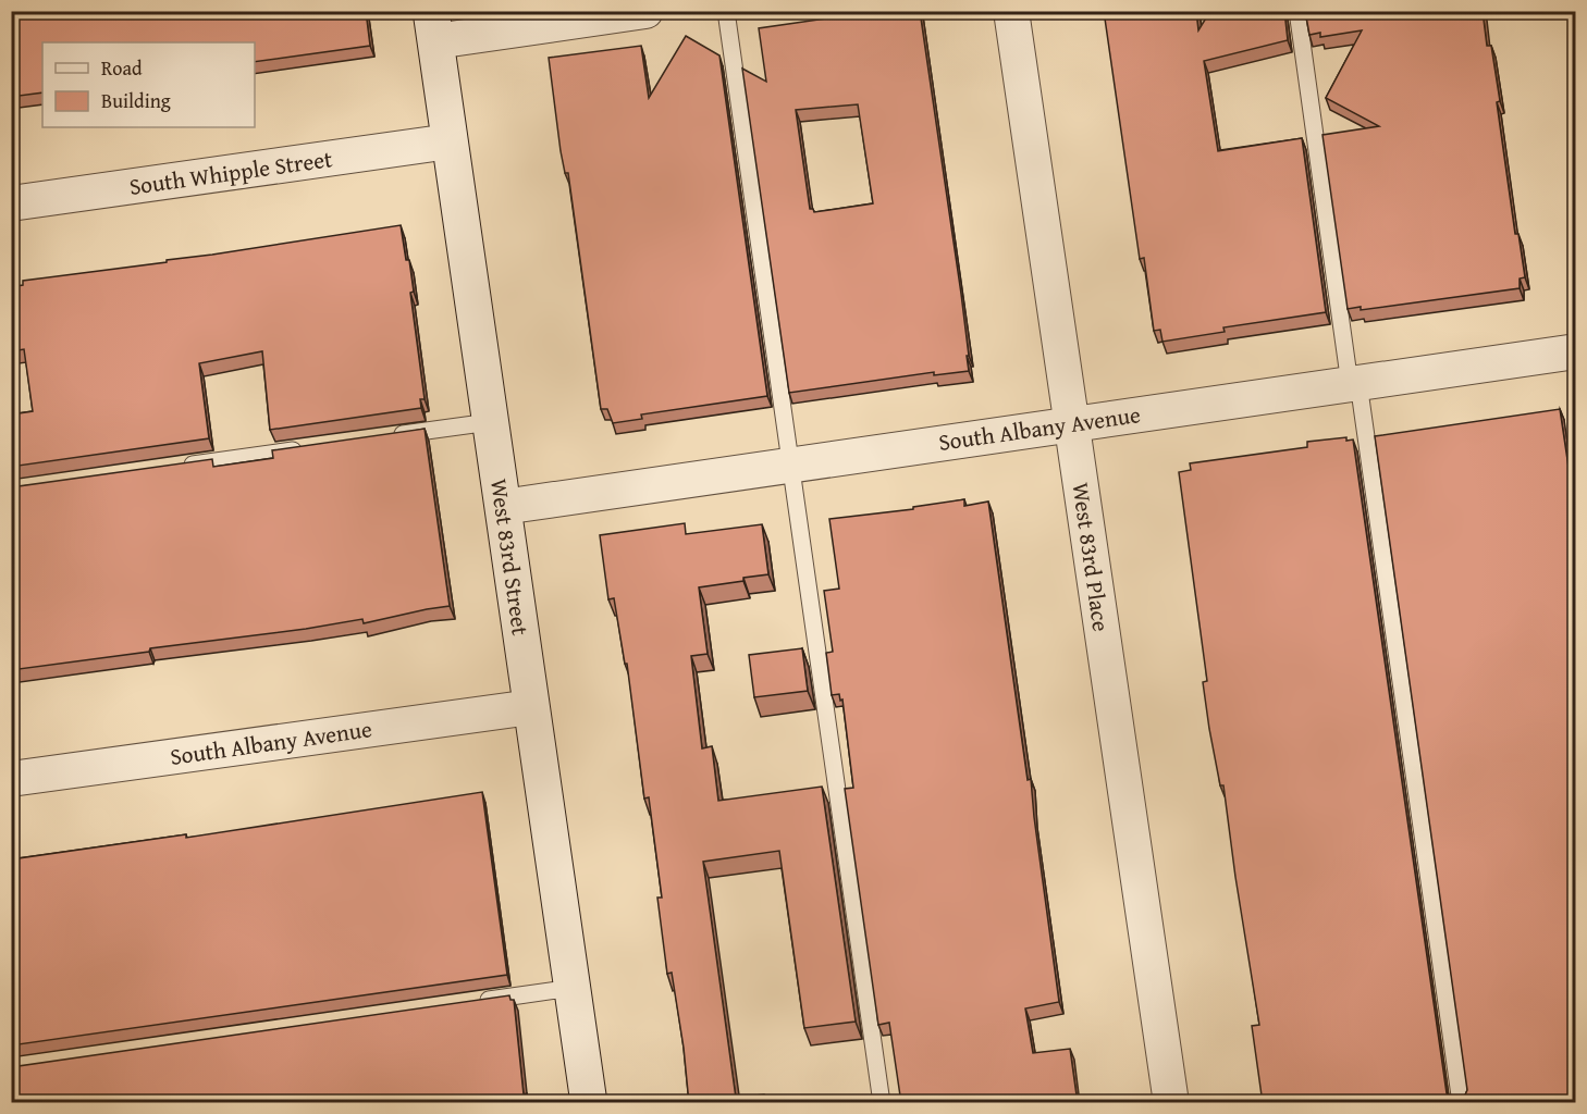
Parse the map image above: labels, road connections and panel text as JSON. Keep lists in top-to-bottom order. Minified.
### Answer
{"streets":{"street":["South Whipple Street","South Albany Avenue","West 83rd Street","West 83rd Place"]},"crossings":[["South Whipple Street","West 83rd Street"],["South Albany Avenue","West 83rd Street"],["South Albany Avenue","West 83rd Place"]],"legend":["Road","Building"]}
